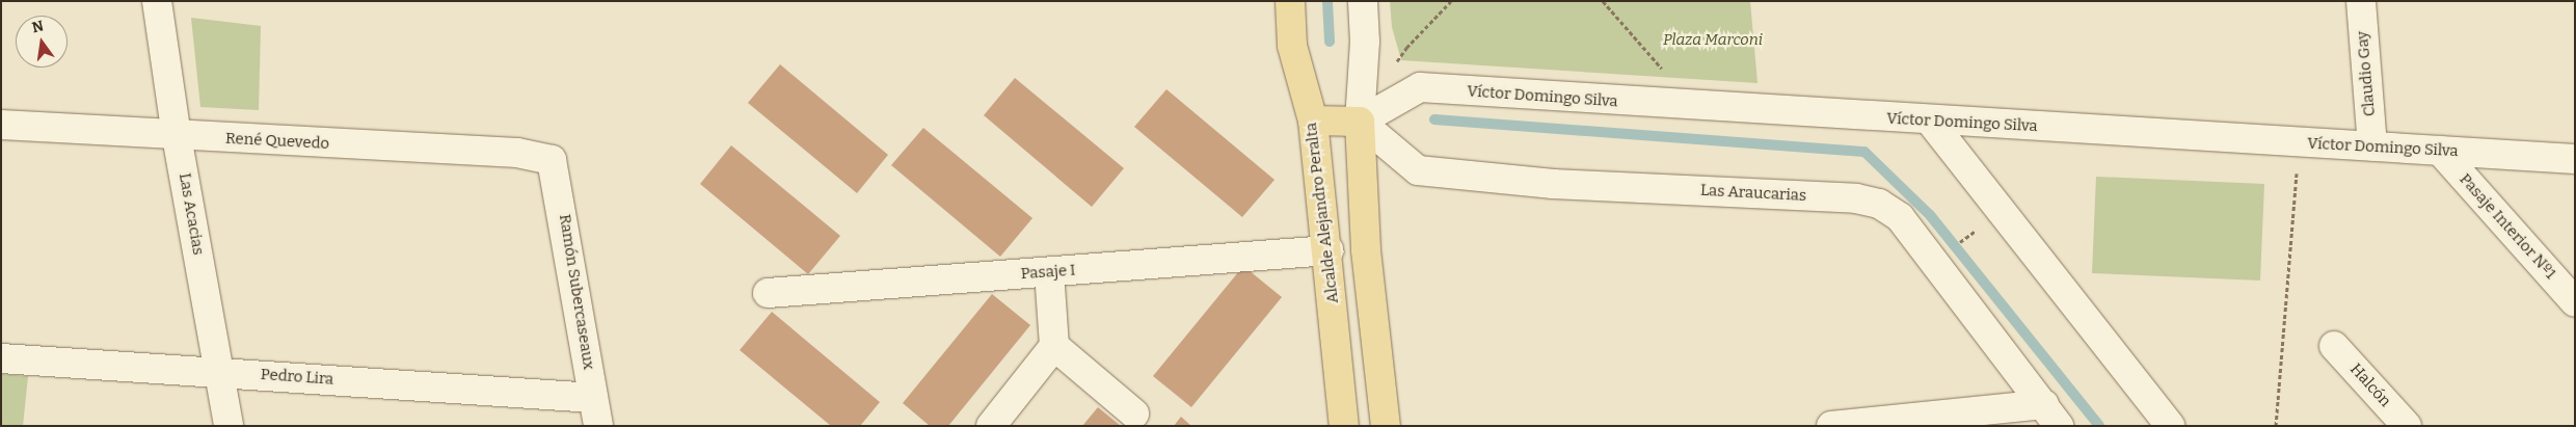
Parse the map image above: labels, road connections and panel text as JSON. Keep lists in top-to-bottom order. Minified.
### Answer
{"streets":{"main road":["Alcalde Alejandro Peralta"],"street":["Claudio Gay","Víctor Domingo Silva","René Quevedo","Las Araucarias","Las Acacias","Pasaje Interior Nº1","Pasaje I","Ramón Subercaseaux","Pedro Lira","Halcón"]},"crossings":[["Claudio Gay","Víctor Domingo Silva"],["Víctor Domingo Silva","Las Araucarias"],["Víctor Domingo Silva","Pasaje Interior Nº1"],["René Quevedo","Las Acacias"],["René Quevedo","Ramón Subercaseaux"],["Alcalde Alejandro Peralta","Pasaje I"],["Las Acacias","Pedro Lira"],["Ramón Subercaseaux","Pedro Lira"]],"parks":["Plaza Marconi"],"north":"top"}
